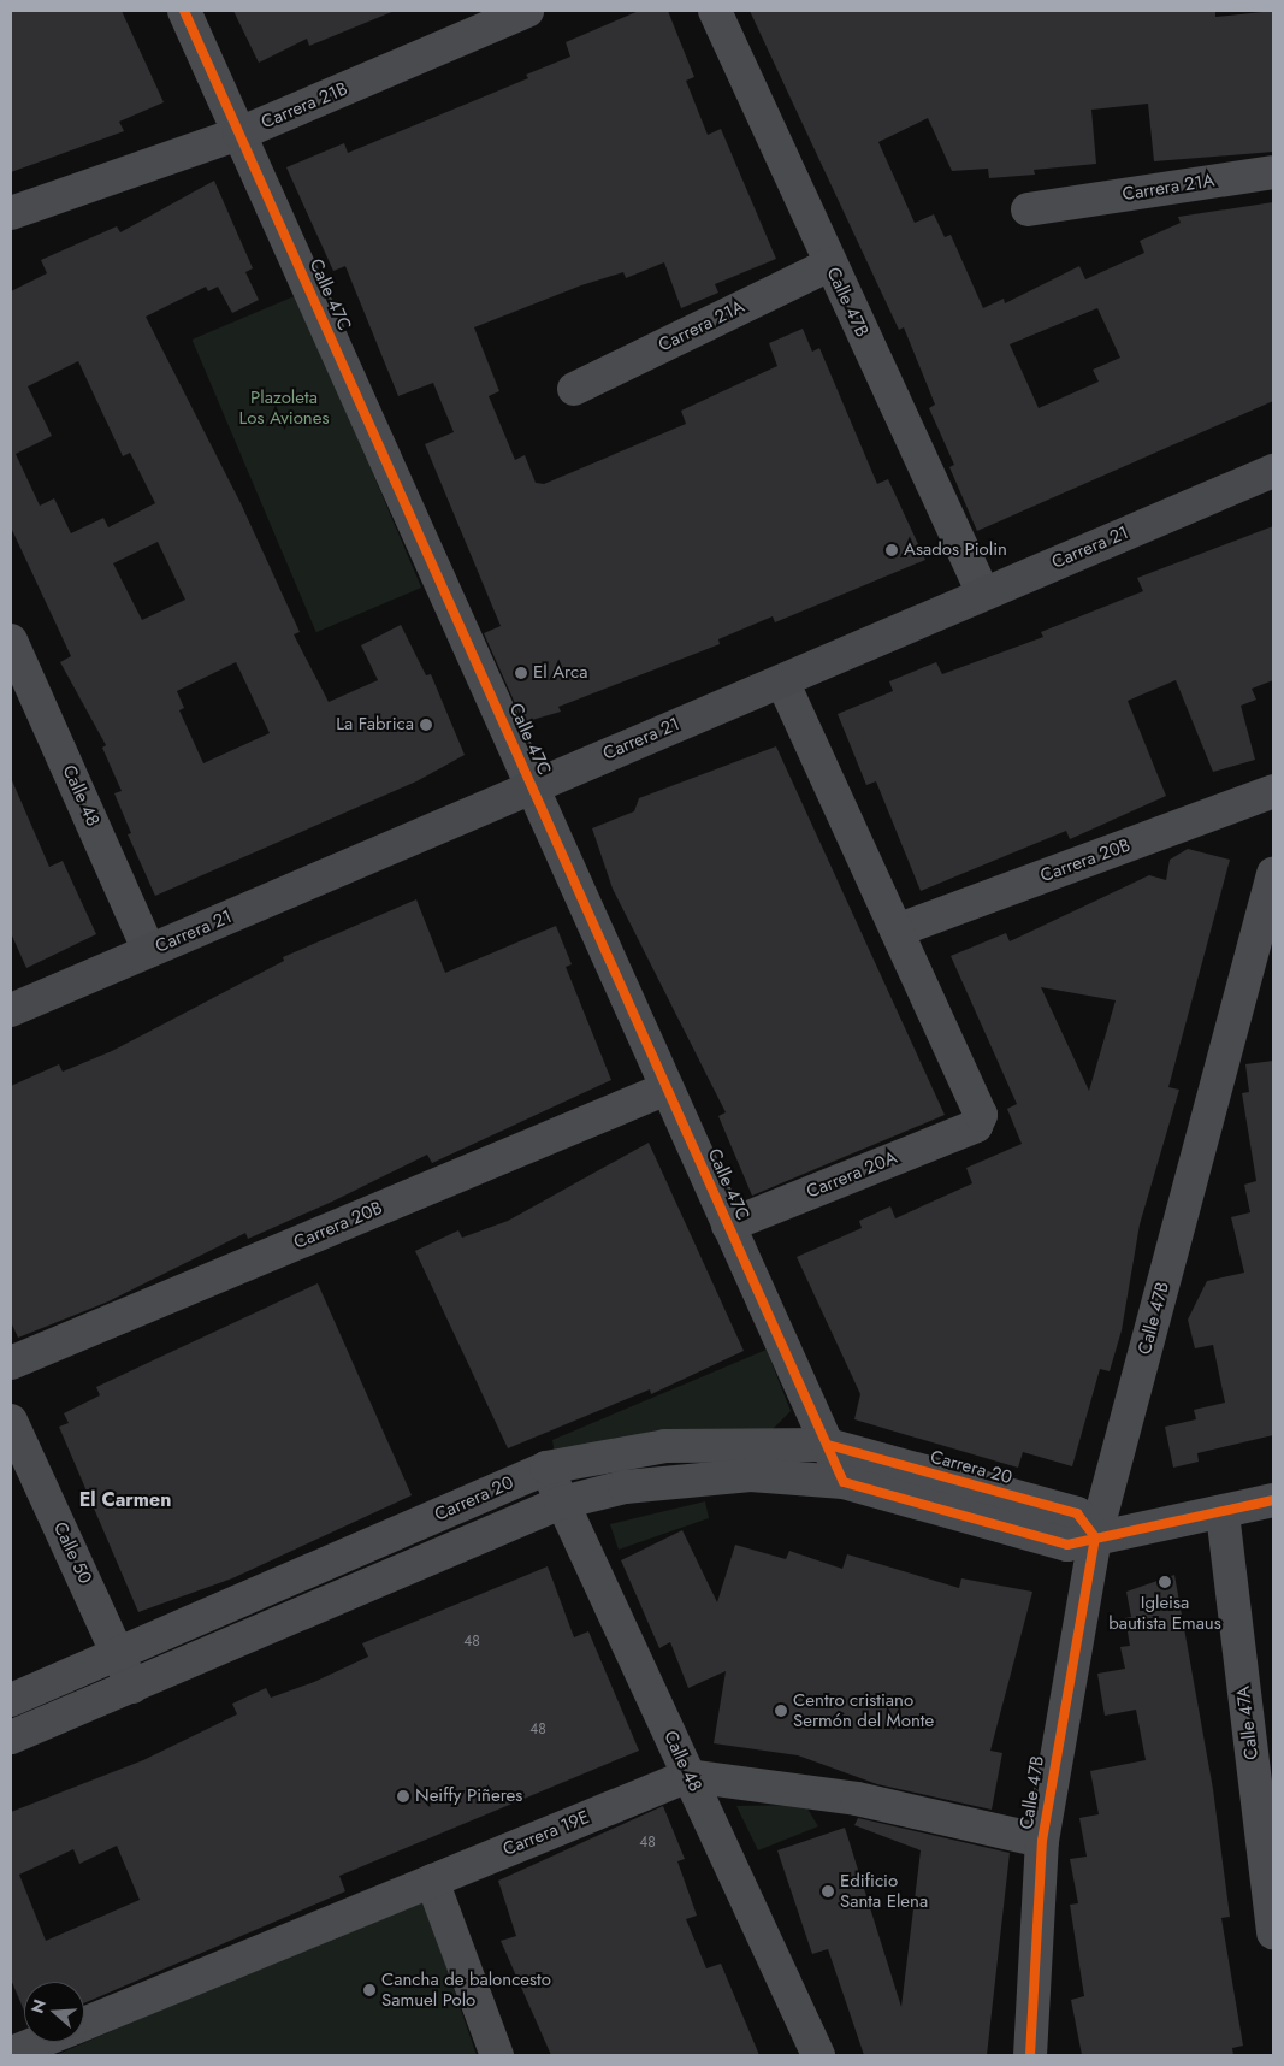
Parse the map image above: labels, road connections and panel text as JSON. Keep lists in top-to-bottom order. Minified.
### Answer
{"streets":{"main road":["Carrera 21"],"street":["Carrera 21B","Carrera 21A","Calle 47C","Calle 47B","Calle 48","Carrera 20B","Carrera 20A","Carrera 20","Calle 50","Calle 47A","Carrera 19E"]},"crossings":[["Carrera 21B","Calle 47C"],["Carrera 21A","Calle 47B"],["Calle 47C","Carrera 21"],["Calle 47C","Carrera 20B"],["Calle 47C","Carrera 20A"],["Calle 47C","Carrera 20"],["Calle 47B","Carrera 21"],["Calle 47B","Carrera 20"],["Calle 47B","Carrera 19E"],["Carrera 21","Calle 48"],["Calle 48","Carrera 20"],["Calle 48","Carrera 19E"],["Carrera 20B","Carrera 20A"],["Carrera 20","Calle 50"],["Carrera 20","Calle 47A"]],"districts":["El Carmen"],"parks":["Plazoleta Los Aviones"],"places":["Asados Piolin","El Arca","La Fabrica","Igleisa bautista Emaus","Centro cristiano Sermón del Monte","Neiffy Piñeres","Edificio Santa Elena","Cancha de baloncesto Samuel Polo"],"house_numbers":["48","48","48"],"north":"left"}
